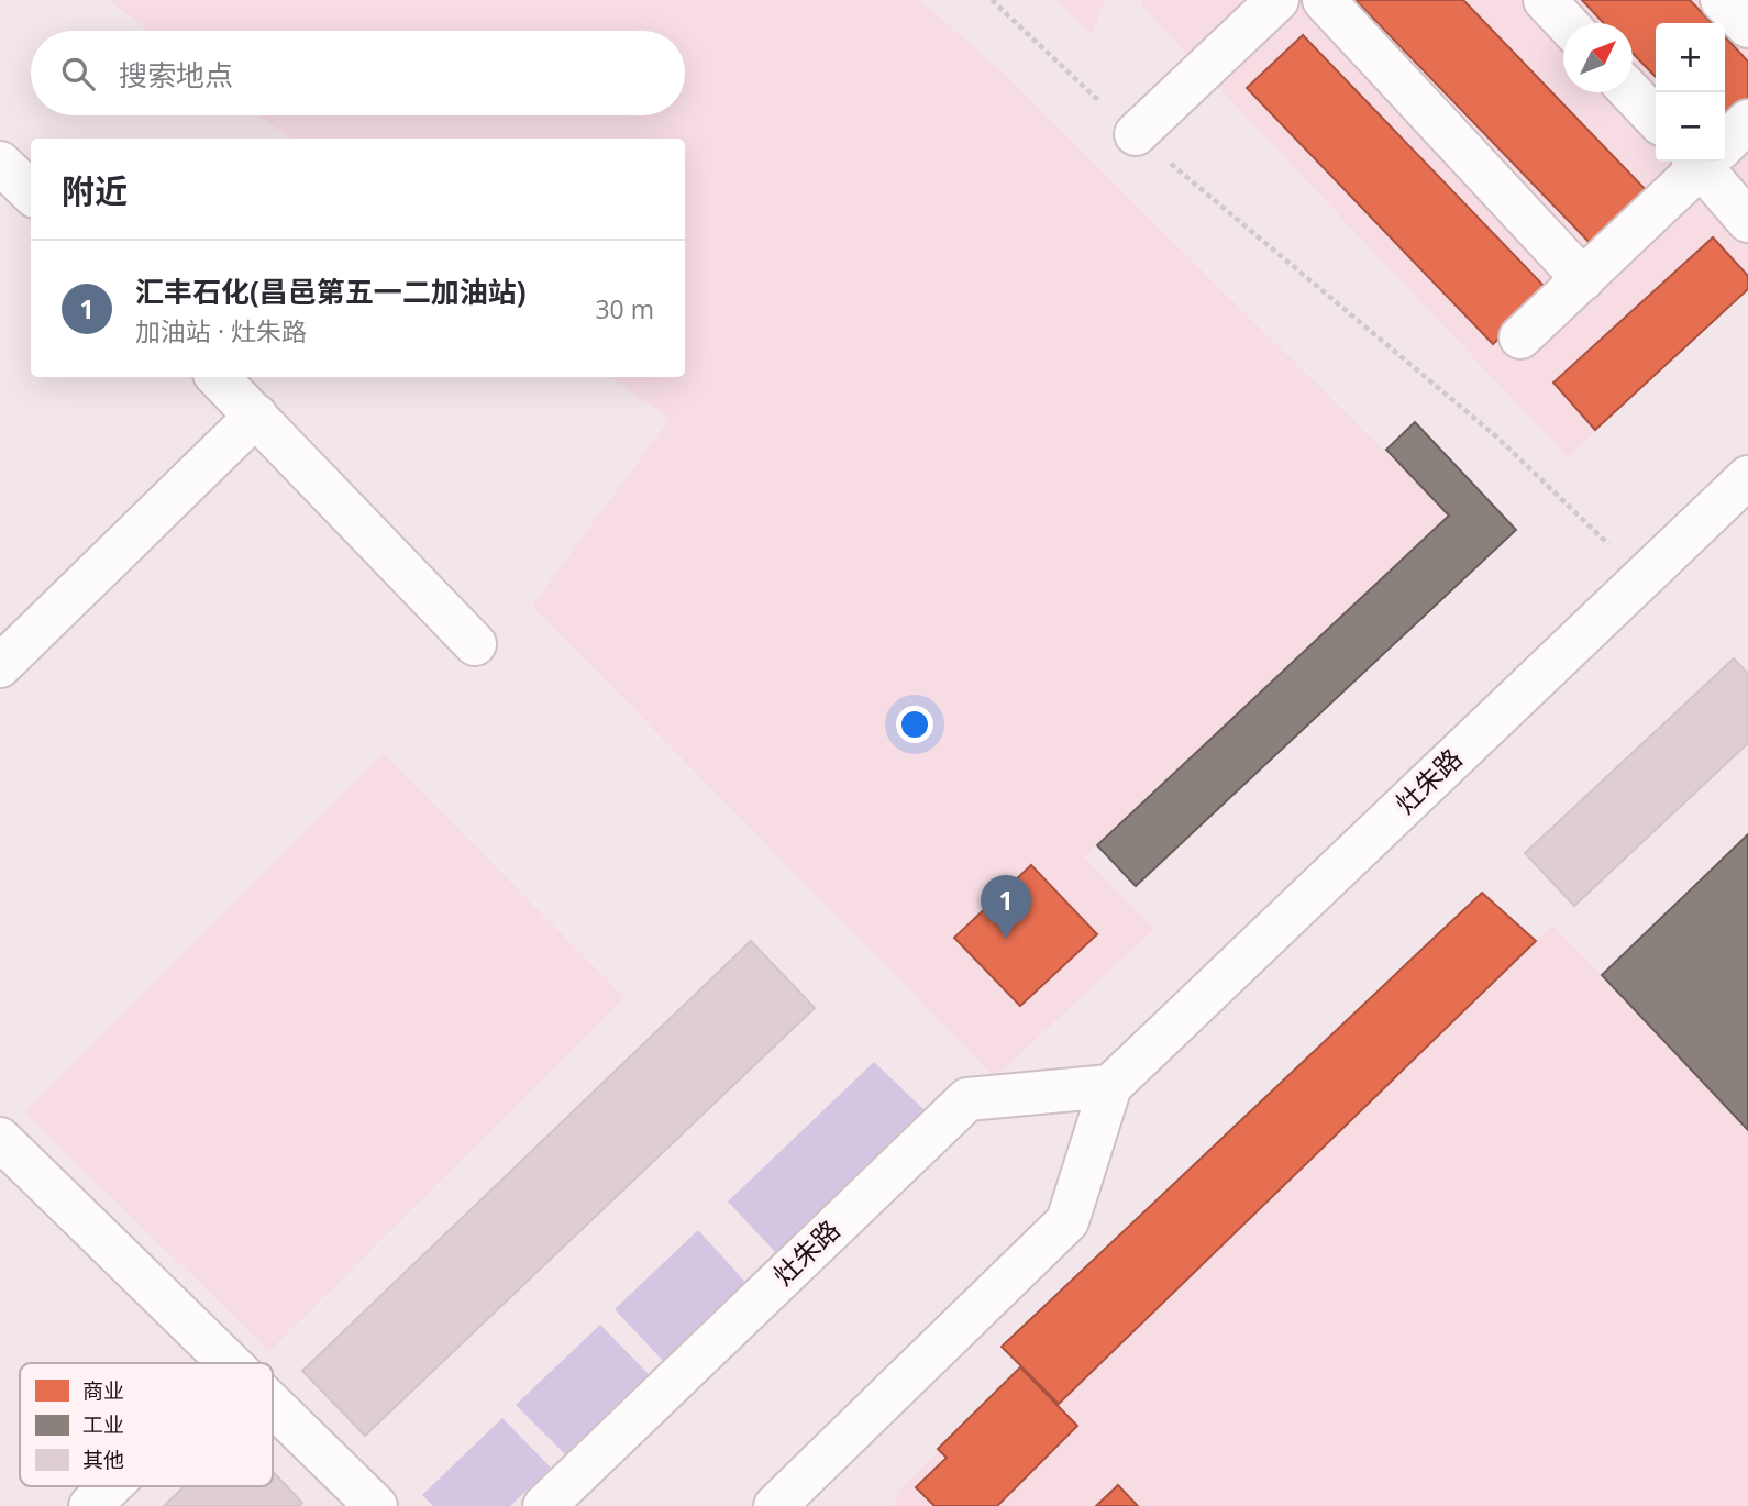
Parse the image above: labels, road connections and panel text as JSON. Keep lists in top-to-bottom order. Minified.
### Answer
{"streets":{"main road":["灶朱路"]},"legend":["商业","工业","其他"],"north":"top right","page":{"map_buttons":["+","−"],"search":"搜索地点","heading":"附近","list":[{"mark":"1","name":"汇丰石化(昌邑第五一二加油站)","note":"加油站 · 灶朱路","value":"30 m"}],"pins":"1"}}
